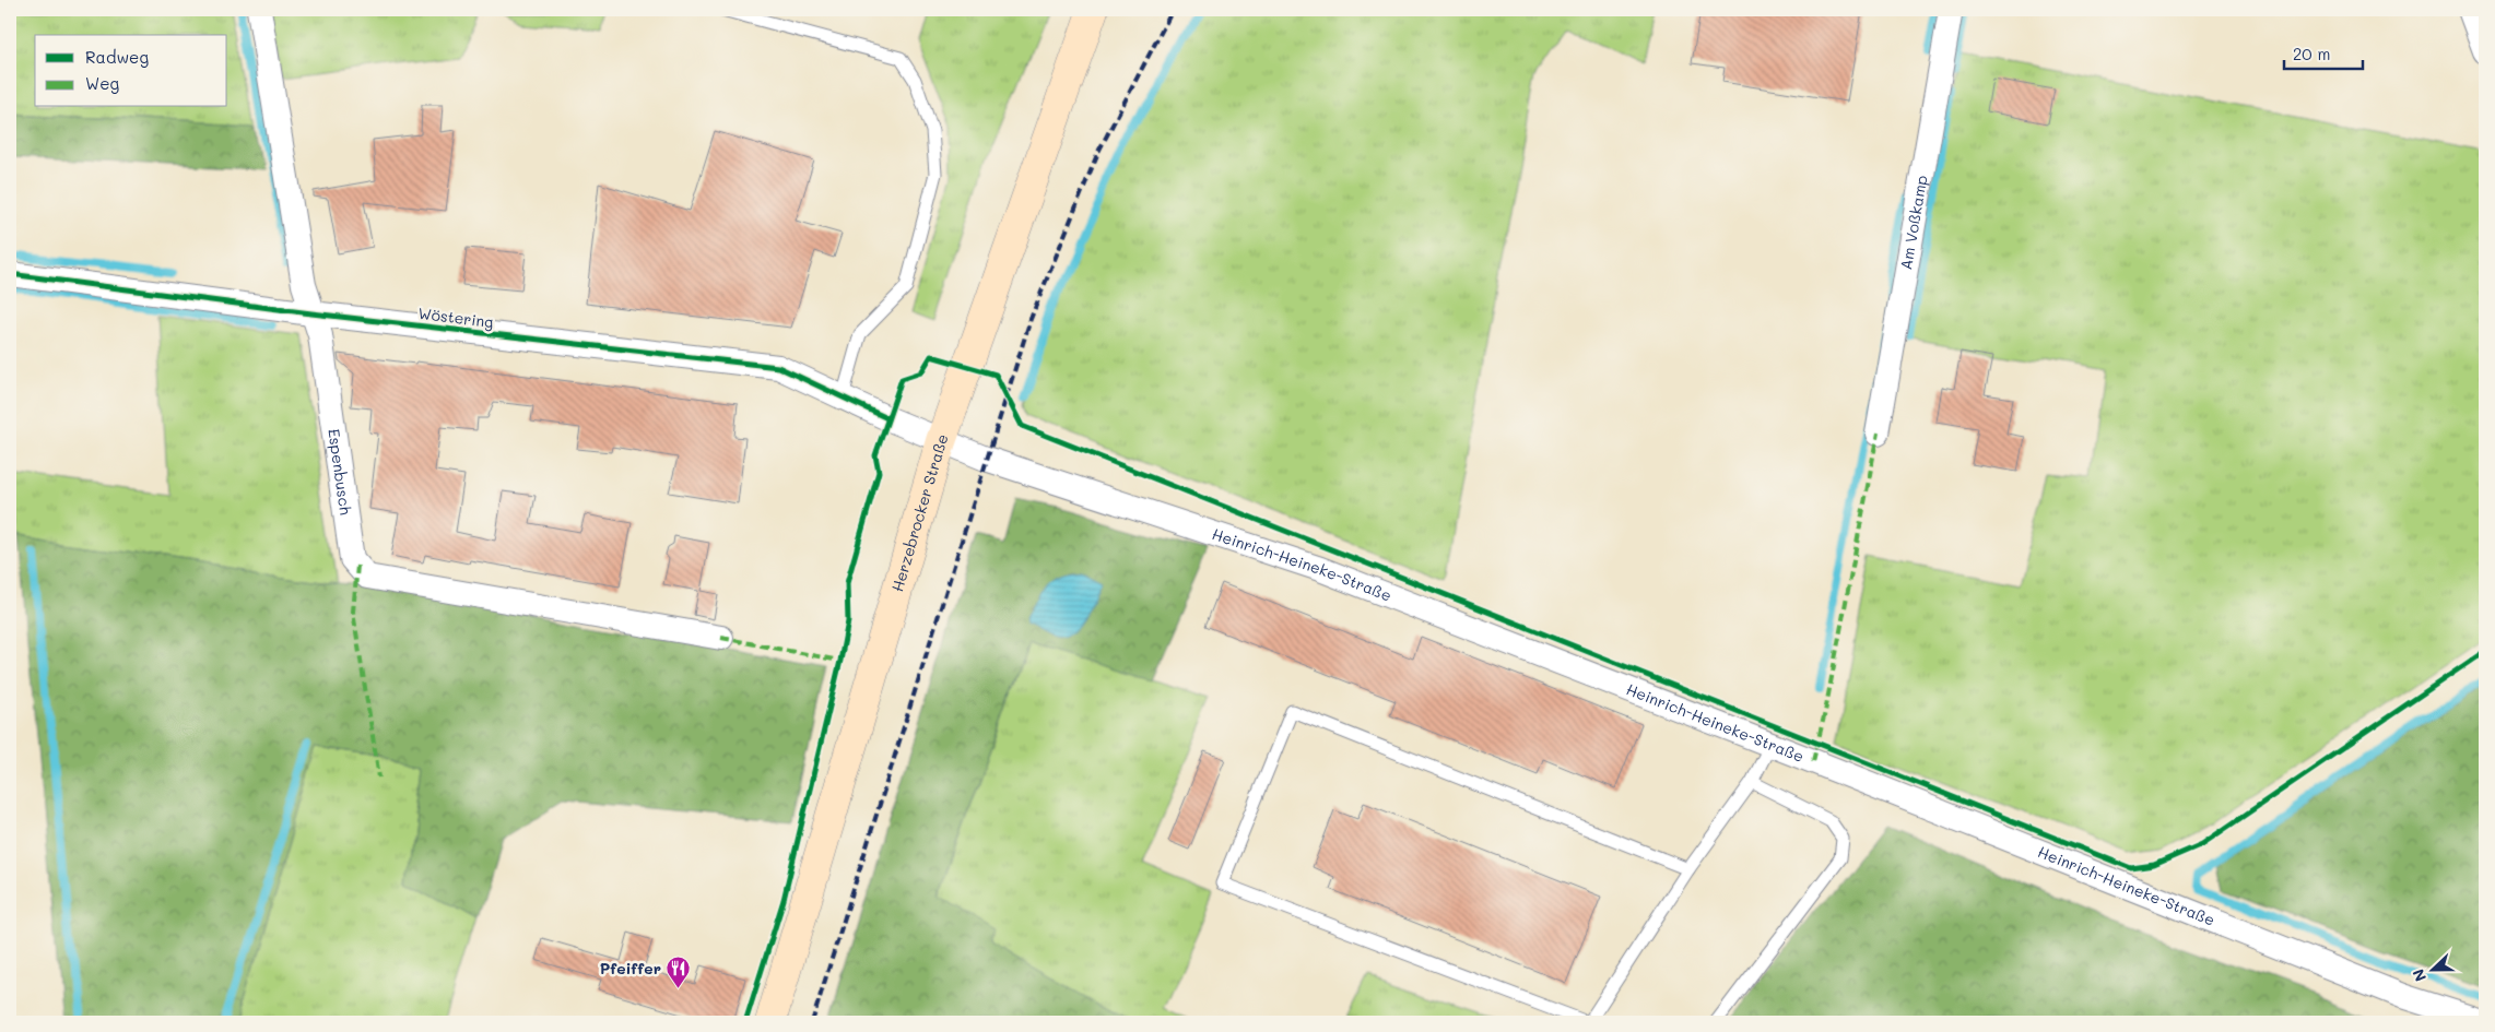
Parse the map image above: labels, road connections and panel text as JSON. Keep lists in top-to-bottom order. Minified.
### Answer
{"streets":{"main road":["Herzebrocker Straße"],"street":["Am Voßkamp","Wöstering","Espenbusch","Heinrich-Heineke-Straße"]},"crossings":[["Wöstering","Espenbusch"],["Wöstering","Herzebrocker Straße"],["Wöstering","Heinrich-Heineke-Straße"],["Herzebrocker Straße","Heinrich-Heineke-Straße"]],"places":{"restaurant":["Pfeiffer"]},"legend":["Radweg","Weg"],"scale_bar":"20 m","north":"left"}
